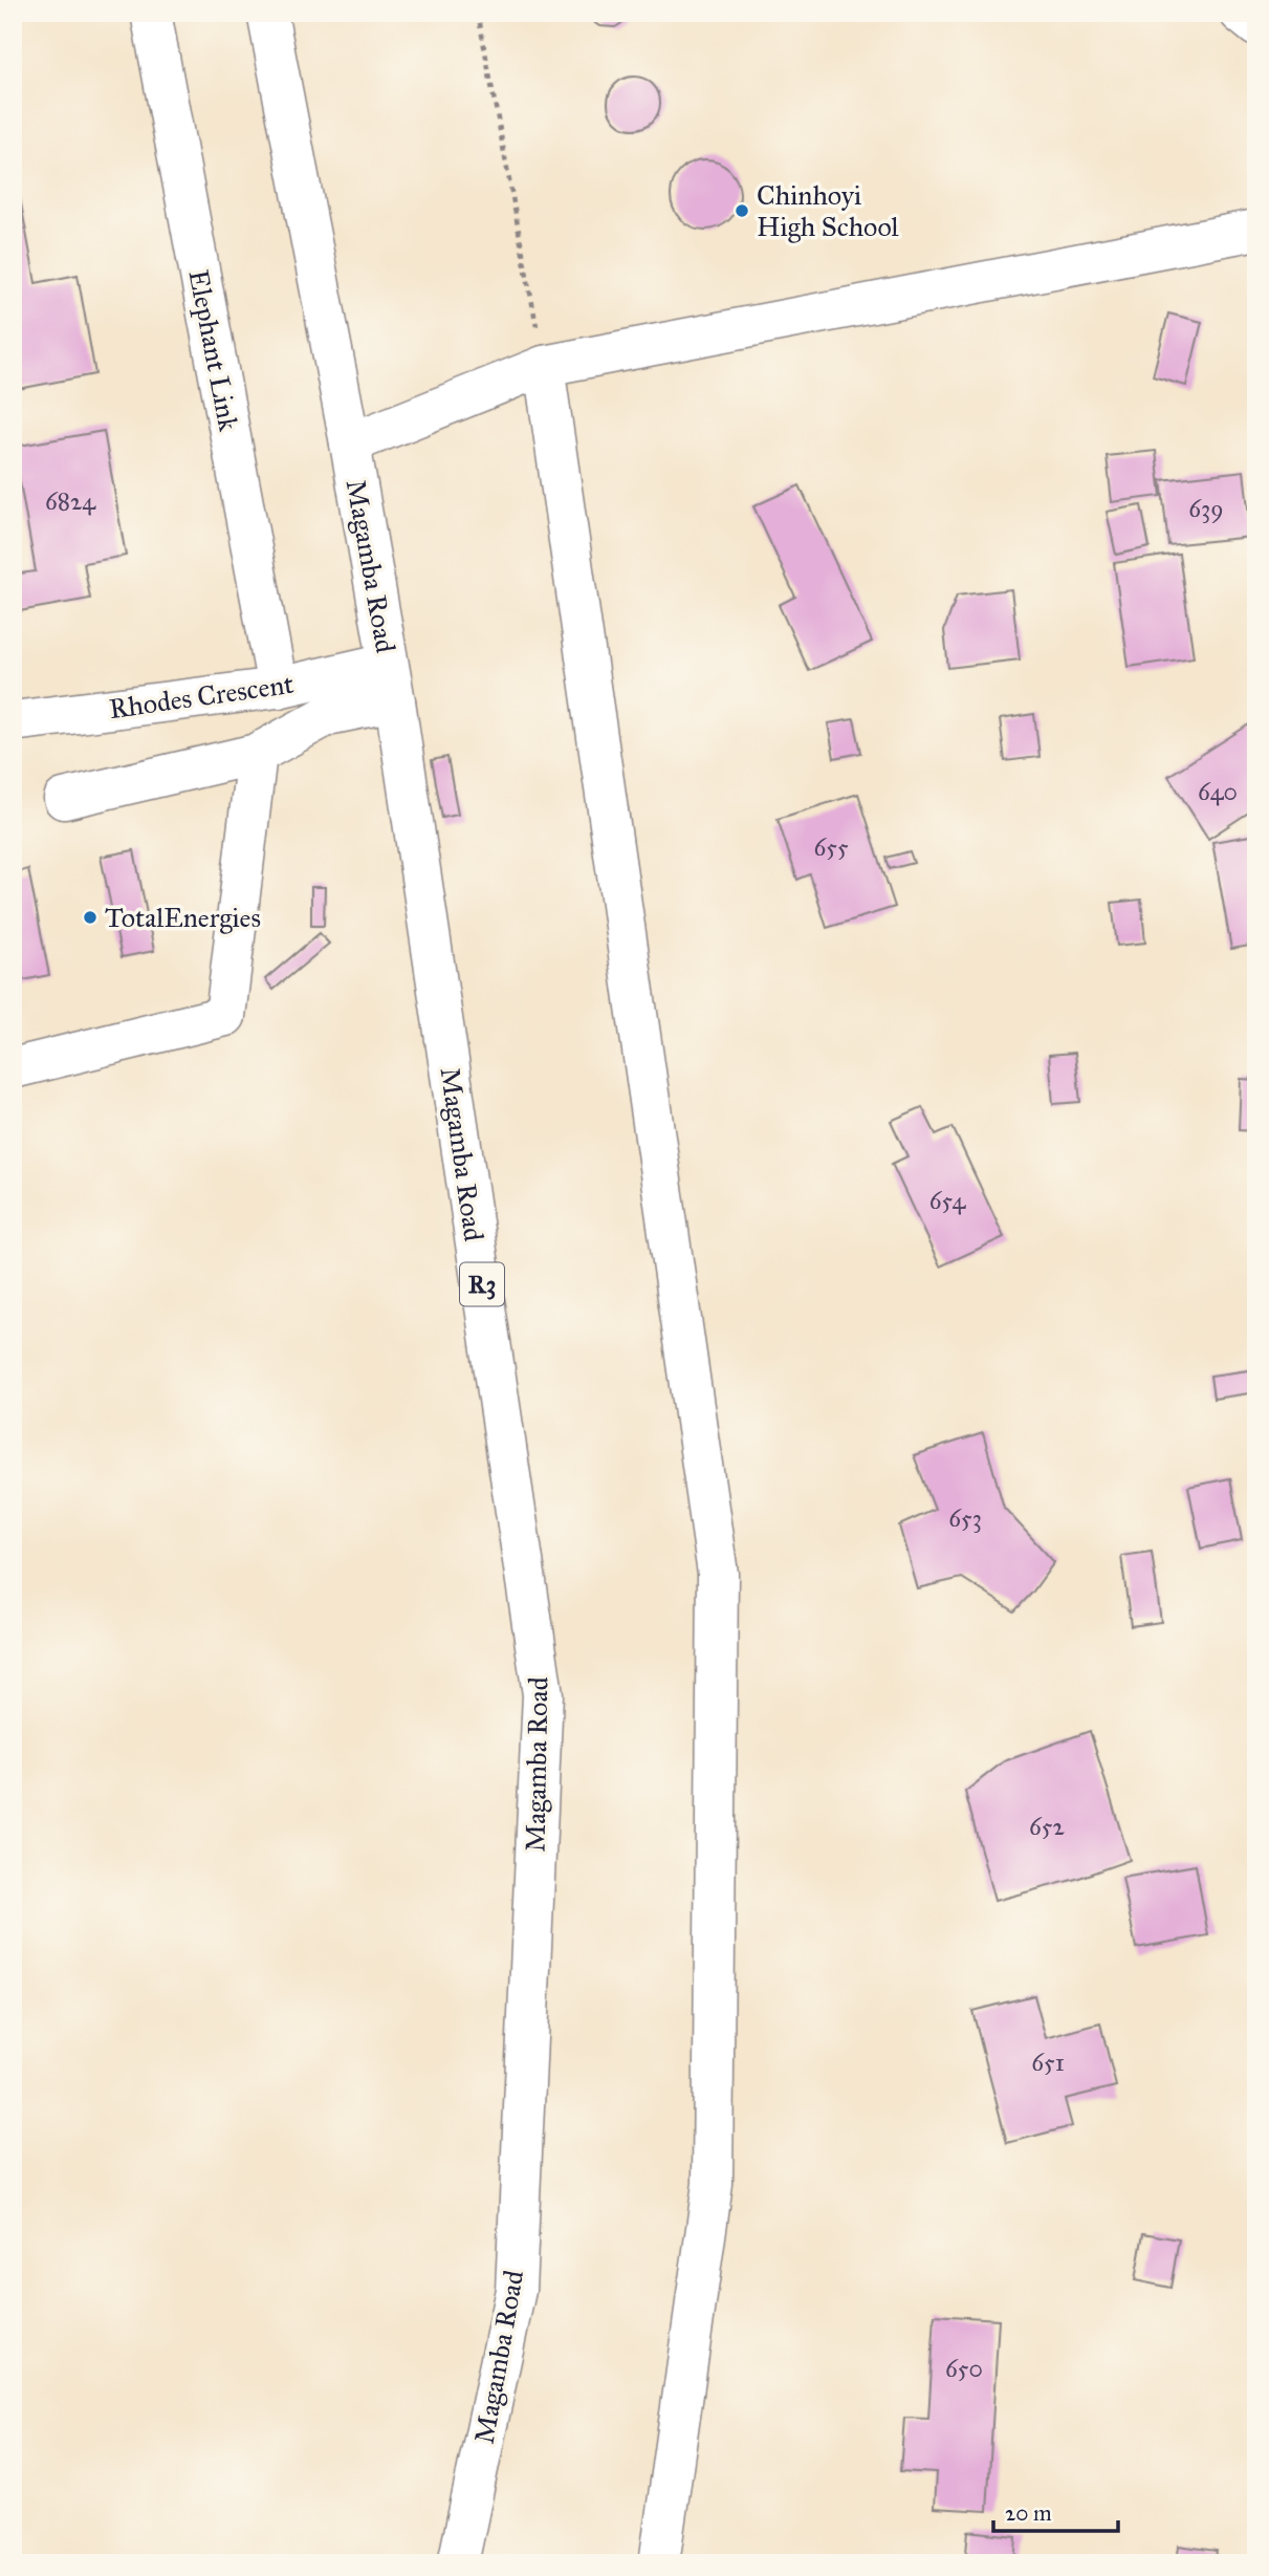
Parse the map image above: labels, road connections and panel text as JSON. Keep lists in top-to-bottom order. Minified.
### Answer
{"streets":{"main road":["Elephant Link","Magamba Road","Rhodes Crescent","R3"]},"crossings":[["Elephant Link","Rhodes Crescent"],["Magamba Road","Rhodes Crescent"]],"places":["Chinhoyi High School","TotalEnergies"],"house_numbers":["6824","639","640","655","654","653","652","651","650"],"scale_bar":"20 m"}
